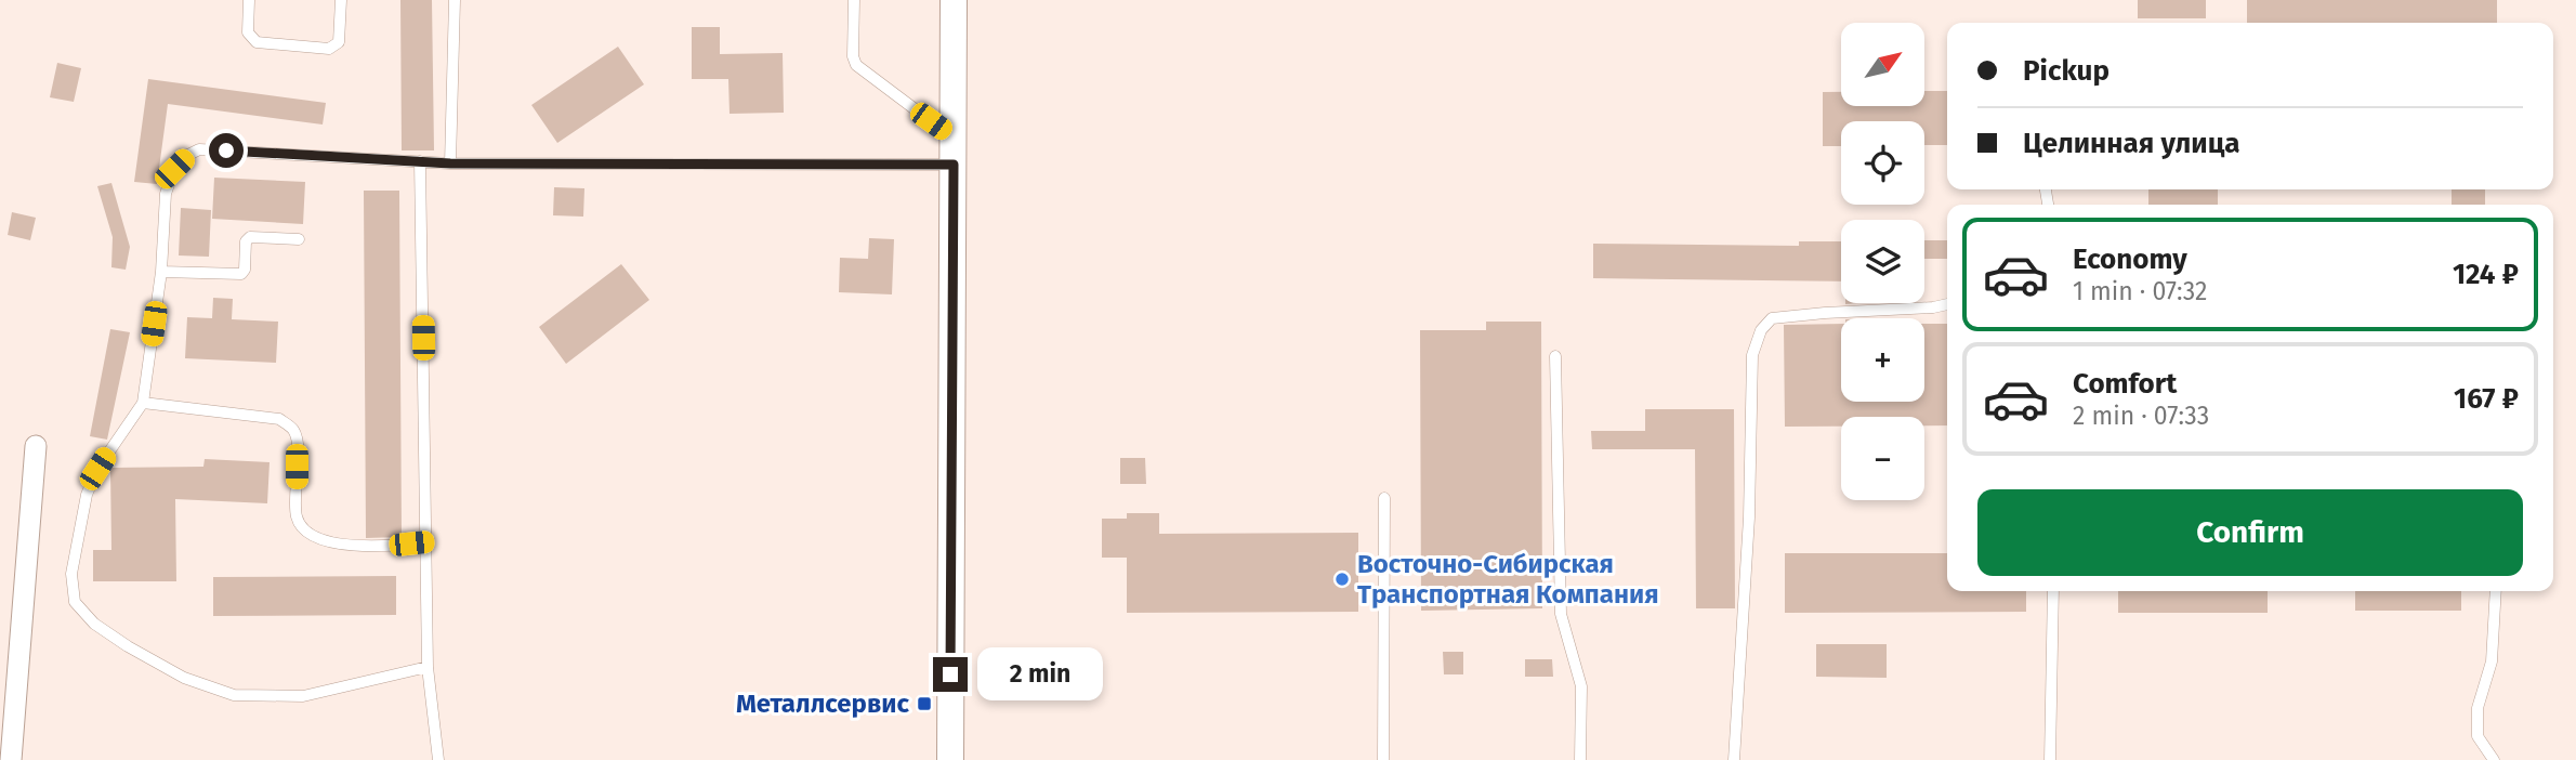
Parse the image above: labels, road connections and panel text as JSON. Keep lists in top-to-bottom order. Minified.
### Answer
{"places":{"other":["Восточно-Сибирская Транспортная Компания"],"transit":["Металлсервис"]},"north":"top right","page":{"map_buttons":["+","−"],"banner":["Pickup","Целинная улица"],"list":[{"name":"Economy","note":"1 min · 07:32","value":"124 ₽"},{"name":"Comfort","note":"2 min · 07:33","value":"167 ₽"}],"buttons":"Confirm","bubble":"2 min"}}
